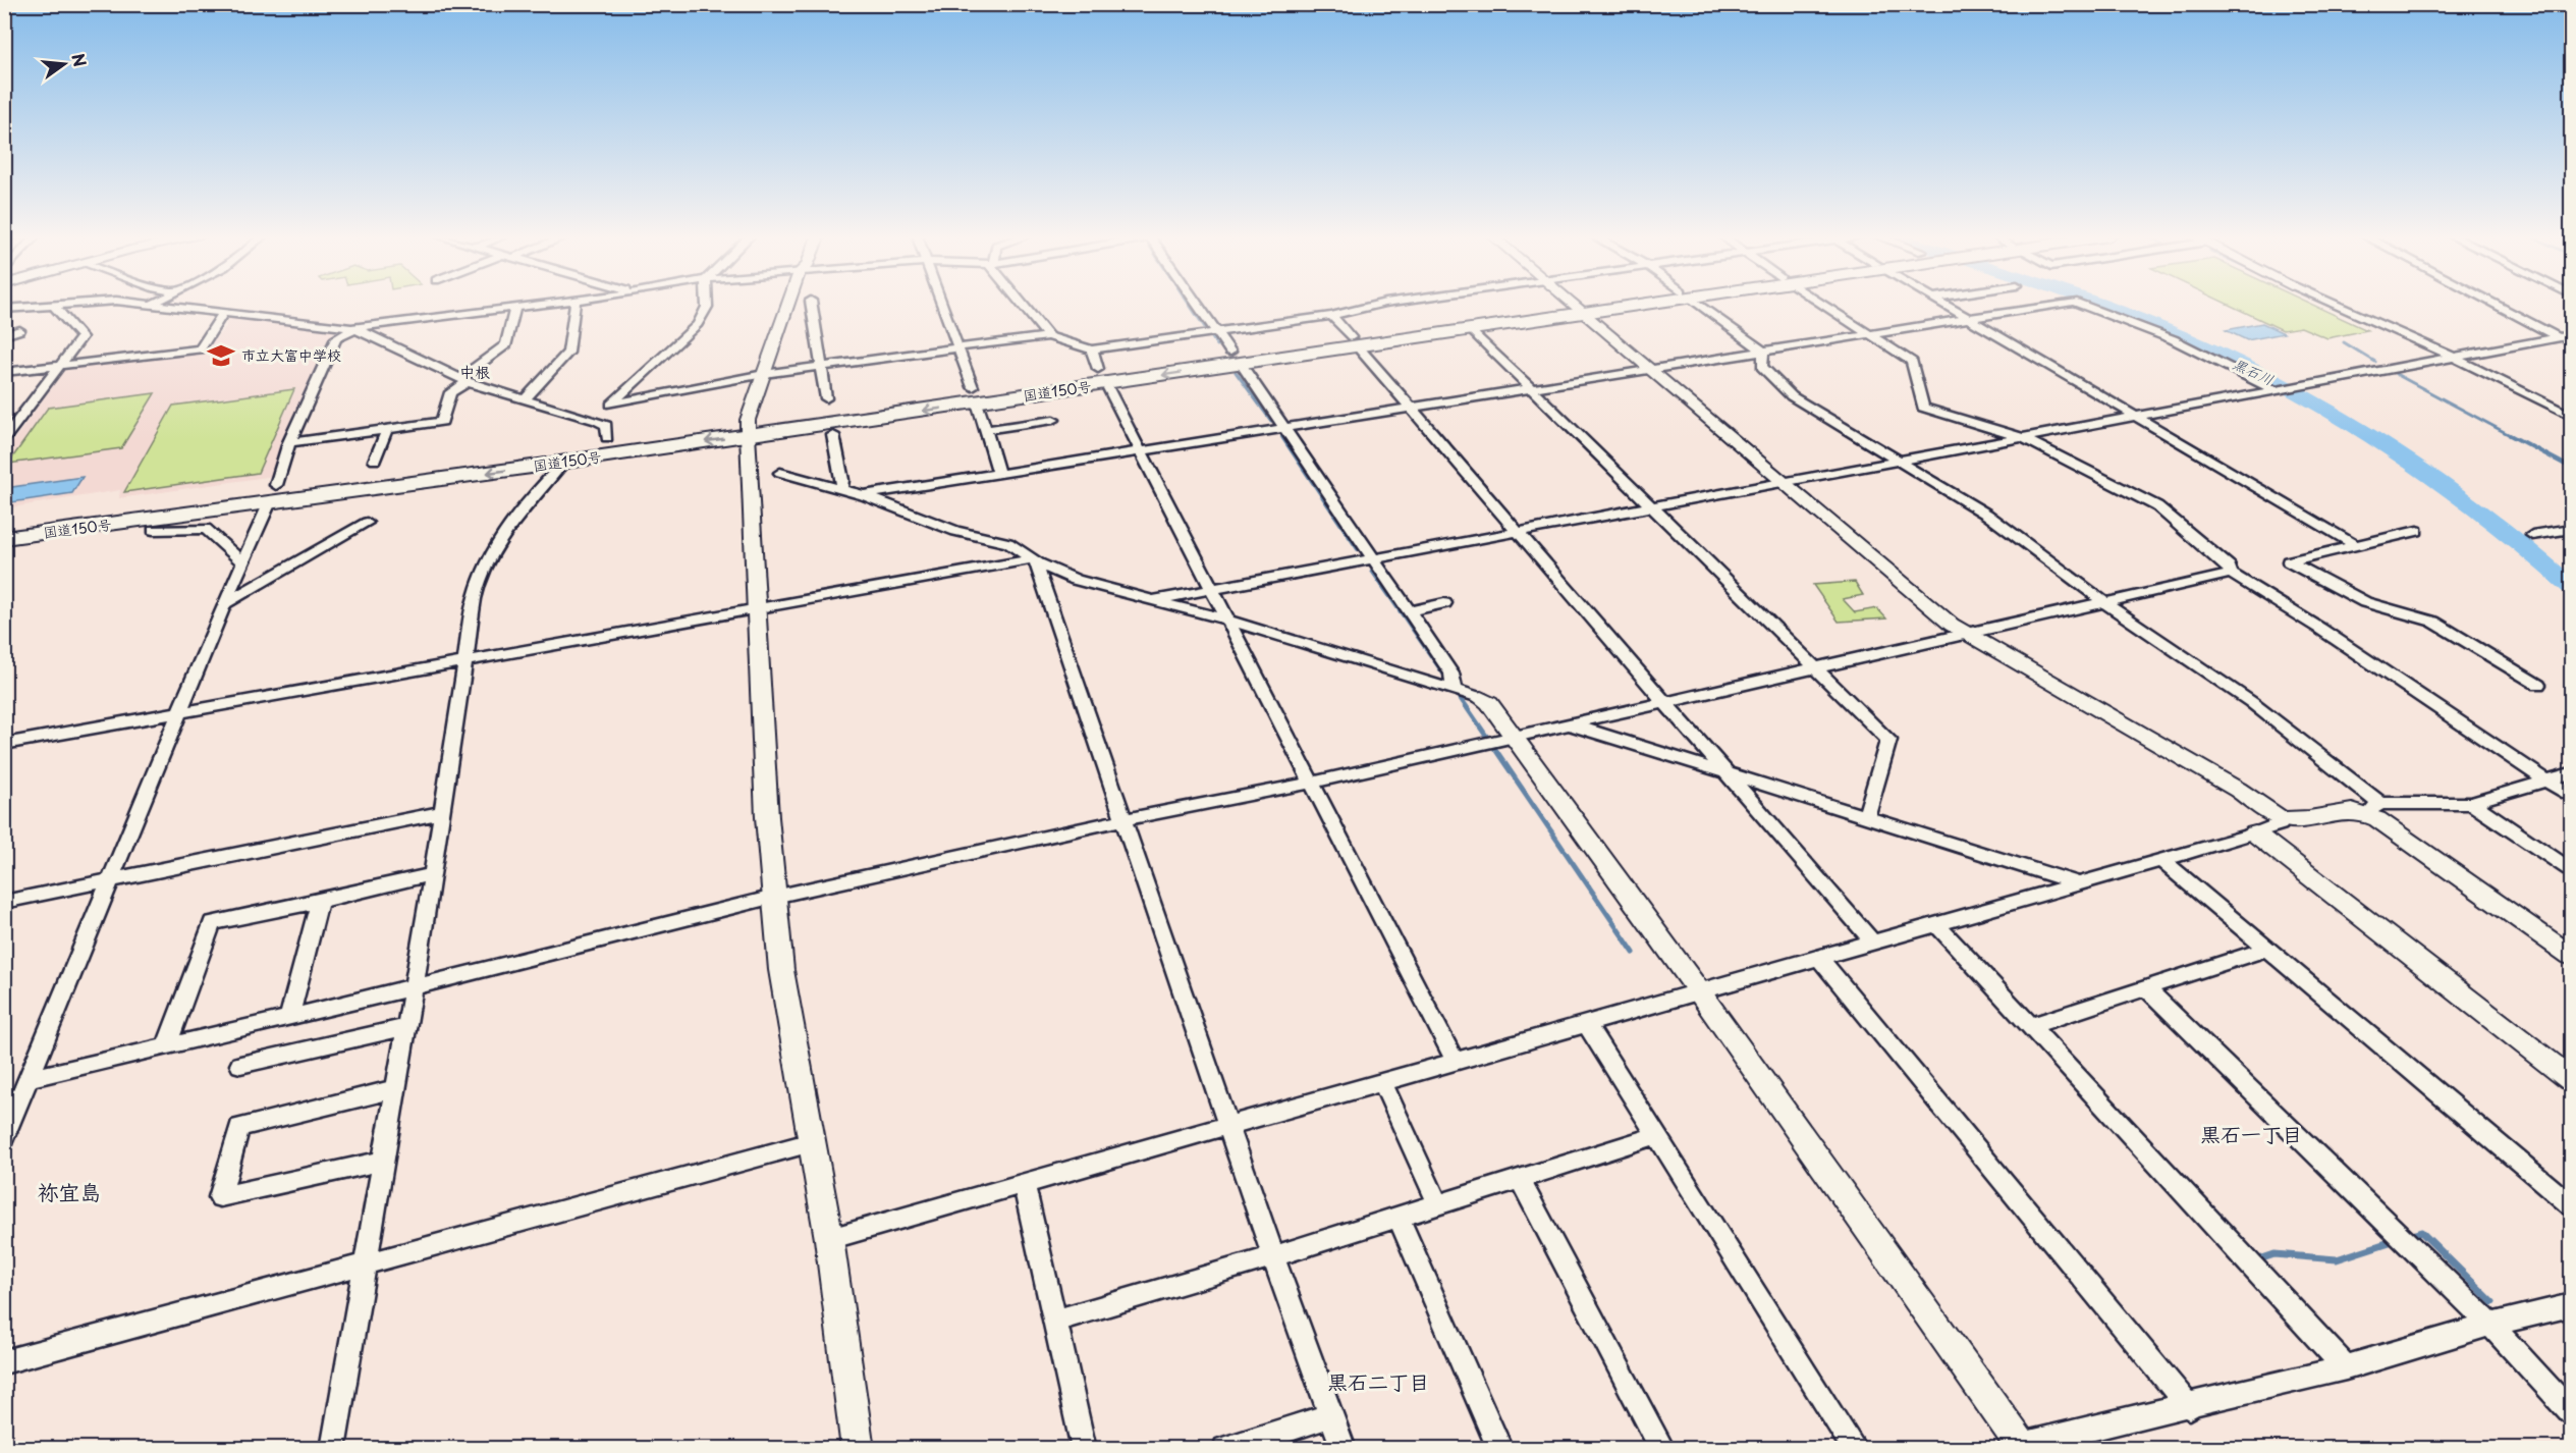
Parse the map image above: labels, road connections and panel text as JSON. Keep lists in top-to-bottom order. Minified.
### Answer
{"streets":{"highway":["国道150号"]},"districts":["中根","黒石一丁目","祢宜島","黒石二丁目"],"water":["黒石川"],"places":{"school or university":["市立大富中学校"]},"north":"right"}
